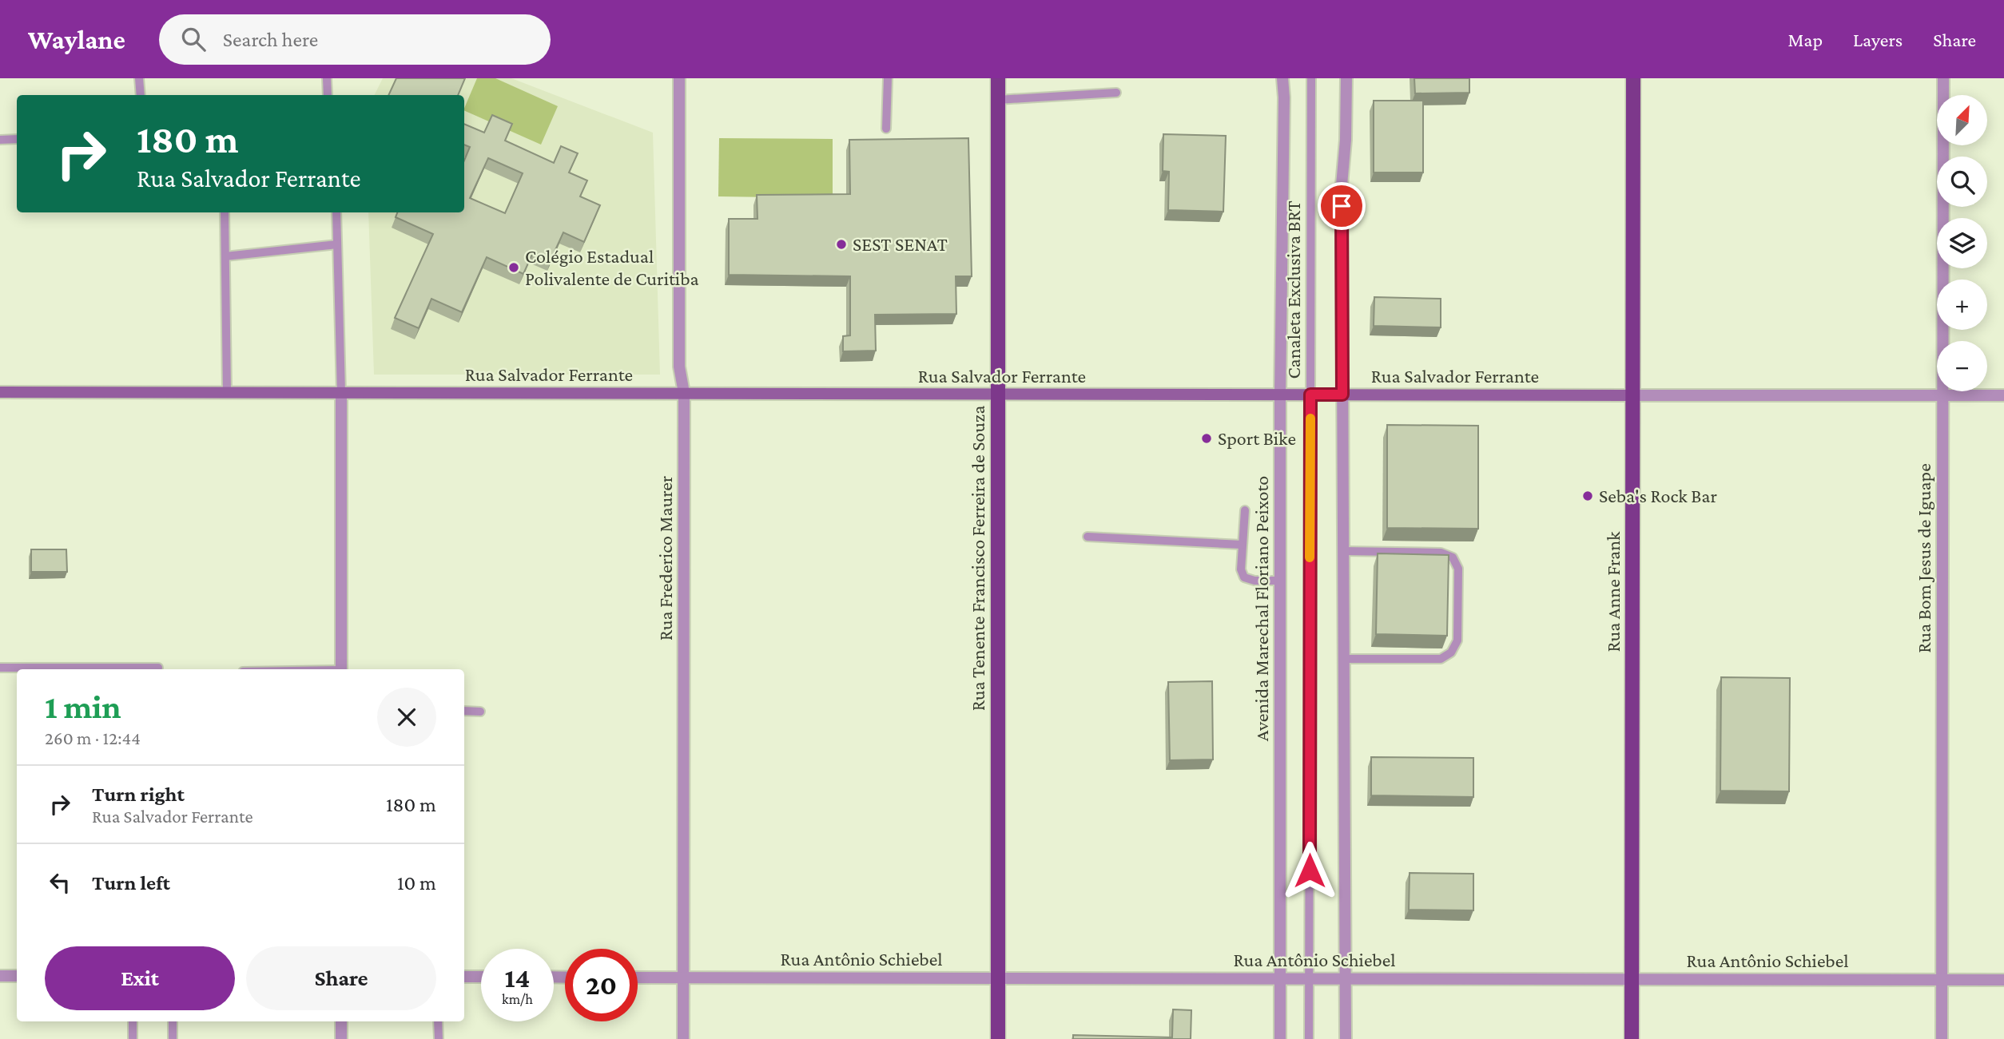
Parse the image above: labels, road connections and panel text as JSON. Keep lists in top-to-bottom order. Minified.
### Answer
{"streets":{"main road":["Rua Salvador Ferrante","Rua Tenente Francisco Ferreira de Souza","Rua Anne Frank"],"street":["Rua Frederico Maurer","Rua Bom Jesus de Iguape","Avenida Marechal Floriano Peixoto","Rua Antônio Schiebel"],"lane":["Canaleta Exclusiva BRT"]},"crossings":[["Canaleta Exclusiva BRT","Rua Salvador Ferrante"],["Canaleta Exclusiva BRT","Rua Antônio Schiebel"],["Rua Salvador Ferrante","Rua Frederico Maurer"],["Rua Salvador Ferrante","Rua Tenente Francisco Ferreira de Souza"],["Rua Salvador Ferrante","Rua Bom Jesus de Iguape"],["Rua Salvador Ferrante","Rua Anne Frank"],["Rua Salvador Ferrante","Avenida Marechal Floriano Peixoto"],["Rua Frederico Maurer","Rua Antônio Schiebel"],["Rua Tenente Francisco Ferreira de Souza","Rua Antônio Schiebel"],["Rua Bom Jesus de Iguape","Rua Antônio Schiebel"],["Rua Anne Frank","Rua Antônio Schiebel"],["Avenida Marechal Floriano Peixoto","Rua Antônio Schiebel"]],"places":["SEST SENAT","Colégio Estadual Polivalente de Curitiba","Sport Bike","Seba's Rock Bar"],"north":"top right","page":{"header":"Waylane","search":"Search here","nav":["Map","Layers","Share"],"map_buttons":["+","−"],"turn":["180 m","Rua Salvador Ferrante"],"heading":["1 min","260 m · 12:44"],"list":[{"name":"Turn right","note":"Rua Salvador Ferrante","value":"180 m"},{"name":"Turn left","value":"10 m"}],"buttons":["Exit","Share"],"speed":"14 km/h","limit":"20"}}
